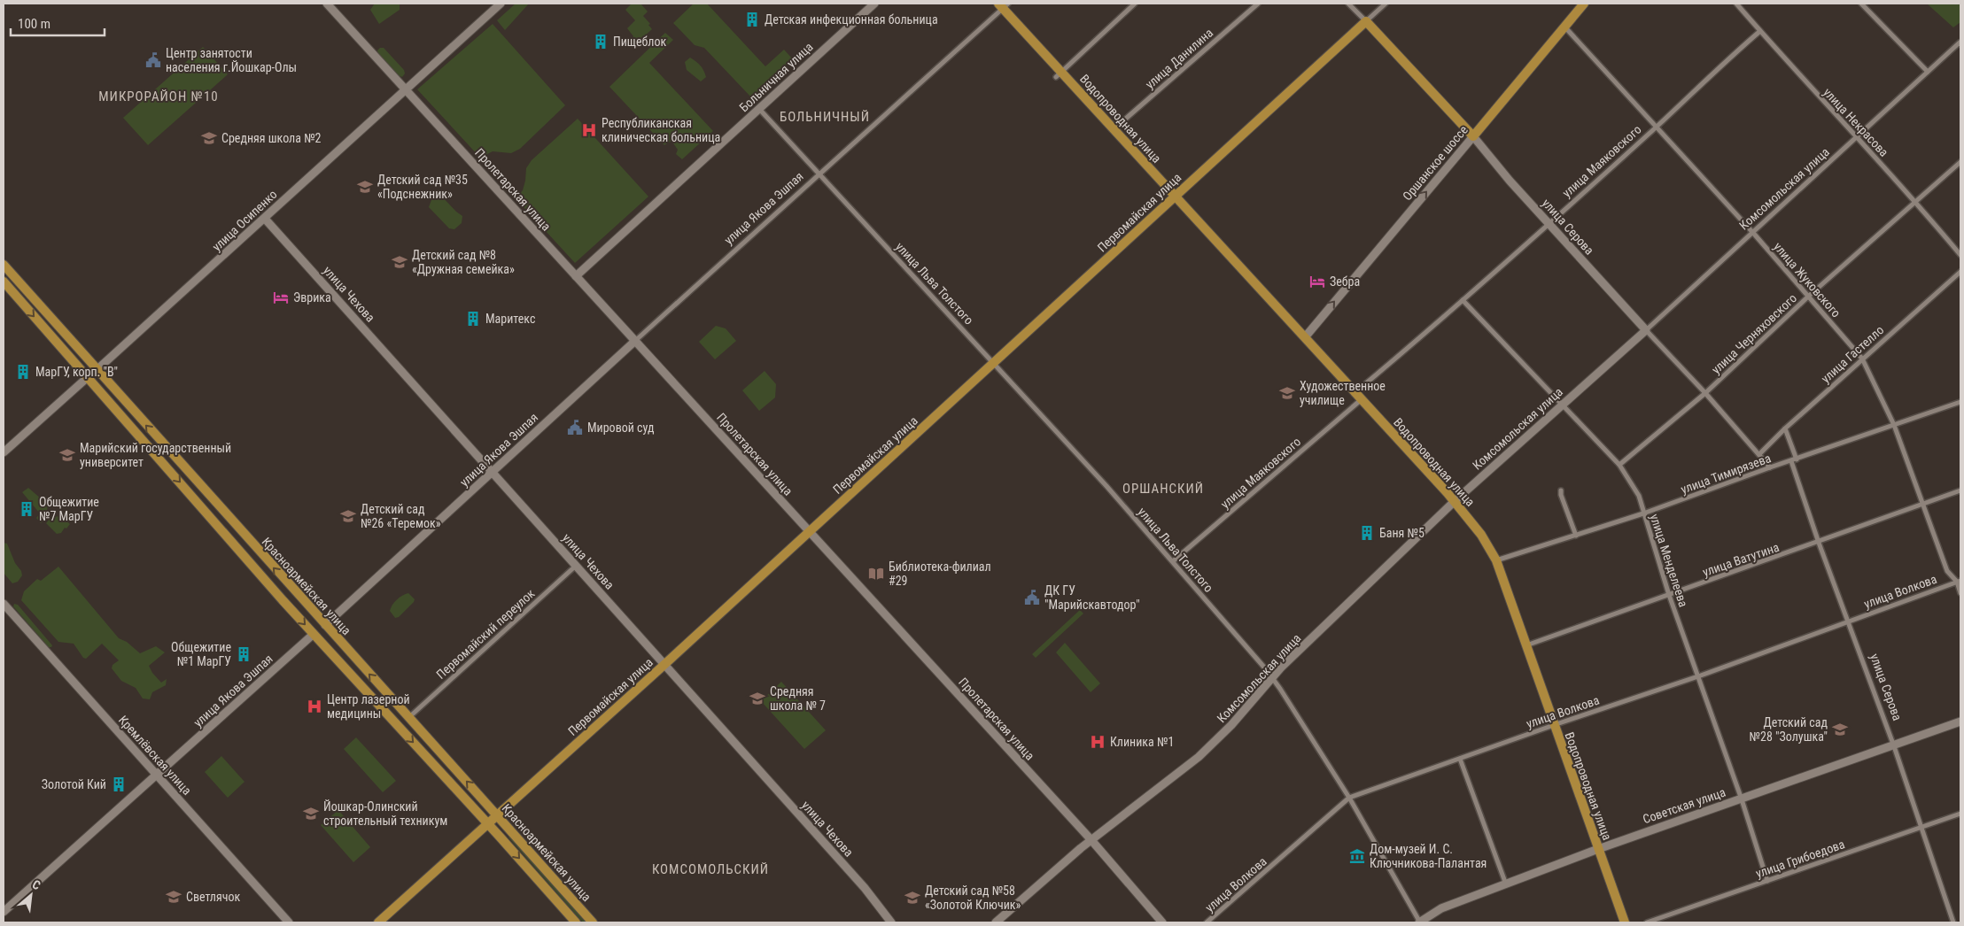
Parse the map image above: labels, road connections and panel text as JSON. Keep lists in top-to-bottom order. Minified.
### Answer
{"streets":{"main road":["Водопроводная улица","Оршанское шоссе","улица Якова Эшпая","Первомайская улица","улица Осипенко","улица Серова","Красноармейская улица"],"street":["улица Данилина","Больничная улица","улица Некрасова","улица Маяковского","Комсомольская улица","Пролетарская улица","улица Жуковского","улица Льва Толстого","улица Чехова","улица Черняховского","улица Гастелло","улица Тимирязева","улица Ватутина","улица Менделеева","улица Волкова","Первомайский переулок","Кремлёвская улица","Советская улица","улица Грибоедова"]},"crossings":[["улица Данилина","Водопроводная улица"],["Больничная улица","Пролетарская улица"],["Больничная улица","улица Льва Толстого"],["Водопроводная улица","улица Маяковского"],["Водопроводная улица","Оршанское шоссе"],["Водопроводная улица","Комсомольская улица"],["Водопроводная улица","улица Якова Эшпая"],["Водопроводная улица","Первомайская улица"],["Водопроводная улица","улица Тимирязева"],["Водопроводная улица","улица Ватутина"],["Водопроводная улица","улица Волкова"],["Водопроводная улица","Советская улица"],["улица Некрасова","улица Маяковского"],["улица Некрасова","Комсомольская улица"],["улица Некрасова","улица Черняховского"],["улица Маяковского","улица Серова"],["улица Маяковского","улица Жуковского"],["улица Маяковского","улица Льва Толстого"],["улица Маяковского","улица Менделеева"],["Оршанское шоссе","улица Серова"],["Оршанское шоссе","улица Жуковского"],["Комсомольская улица","Пролетарская улица"],["Комсомольская улица","улица Серова"],["Комсомольская улица","улица Жуковского"],["Комсомольская улица","улица Льва Толстого"],["Комсомольская улица","улица Менделеева"],["Пролетарская улица","улица Якова Эшпая"],["Пролетарская улица","Первомайская улица"],["Пролетарская улица","улица Осипенко"],["улица Якова Эшпая","улица Льва Толстого"],["улица Якова Эшпая","улица Чехова"],["улица Якова Эшпая","Красноармейская улица"],["улица Якова Эшпая","Кремлёвская улица"],["Первомайская улица","улица Серова"],["Первомайская улица","улица Льва Толстого"],["Первомайская улица","улица Чехова"],["Первомайская улица","Красноармейская улица"],["улица Осипенко","улица Чехова"],["улица Осипенко","Красноармейская улица"],["улица Серова","улица Черняховского"],["улица Серова","улица Гастелло"],["улица Серова","улица Тимирязева"],["улица Серова","улица Ватутина"],["улица Серова","улица Волкова"],["улица Серова","Советская улица"],["улица Серова","улица Грибоедова"],["улица Жуковского","улица Черняховского"],["улица Жуковского","улица Гастелло"],["улица Жуковского","улица Тимирязева"],["улица Жуковского","улица Ватутина"],["улица Жуковского","улица Волкова"],["улица Льва Толстого","улица Волкова"],["улица Льва Толстого","Советская улица"],["улица Чехова","Первомайский переулок"],["улица Черняховского","улица Менделеева"],["улица Тимирязева","улица Менделеева"],["улица Ватутина","улица Менделеева"],["улица Менделеева","улица Волкова"],["улица Менделеева","Советская улица"],["улица Менделеева","улица Грибоедова"],["Красноармейская улица","Первомайский переулок"]],"one_way":["Оршанское шоссе"],"districts":["МИКРОРАЙОН №10","БОЛЬНИЧНЫЙ","ОРШАНСКИЙ","КОМСОМОЛЬСКИЙ"],"places":{"building":["Детская инфекционная больница","Пищеблок","Маритекс","МарГУ, корп. \"В\"","Общежитие №7 МарГУ","Баня №5","Общежитие №1 МарГУ","Золотой Кий"],"public building":["Центр занятости населения г.Йошкар-Олы","Мировой суд","ДК ГУ \"Марийскавтодор\""],"hospital":["Республиканская клиническая больница","Центр лазерной медицины","Клиника №1"],"school or university":["Средняя школа №2","Детский сад №35 «Подснежник»","Детский сад №8 «Дружная семейка»","Художественное училище","Марийский государственный университет","Детский сад №26 «Теремок»","Средняя школа № 7","Детский сад №28 \"Золушка\"","Йошкар-Олинский строительный техникум","Светлячок","Детский сад №58 «Золотой Ключик»"],"hotel":["Зебра","Эврика"],"library":["Библиотека-филиал #29"],"museum":["Дом-музей И. С. Ключникова-Палантая"]},"scale_bar":"100 m","north":"top right"}
